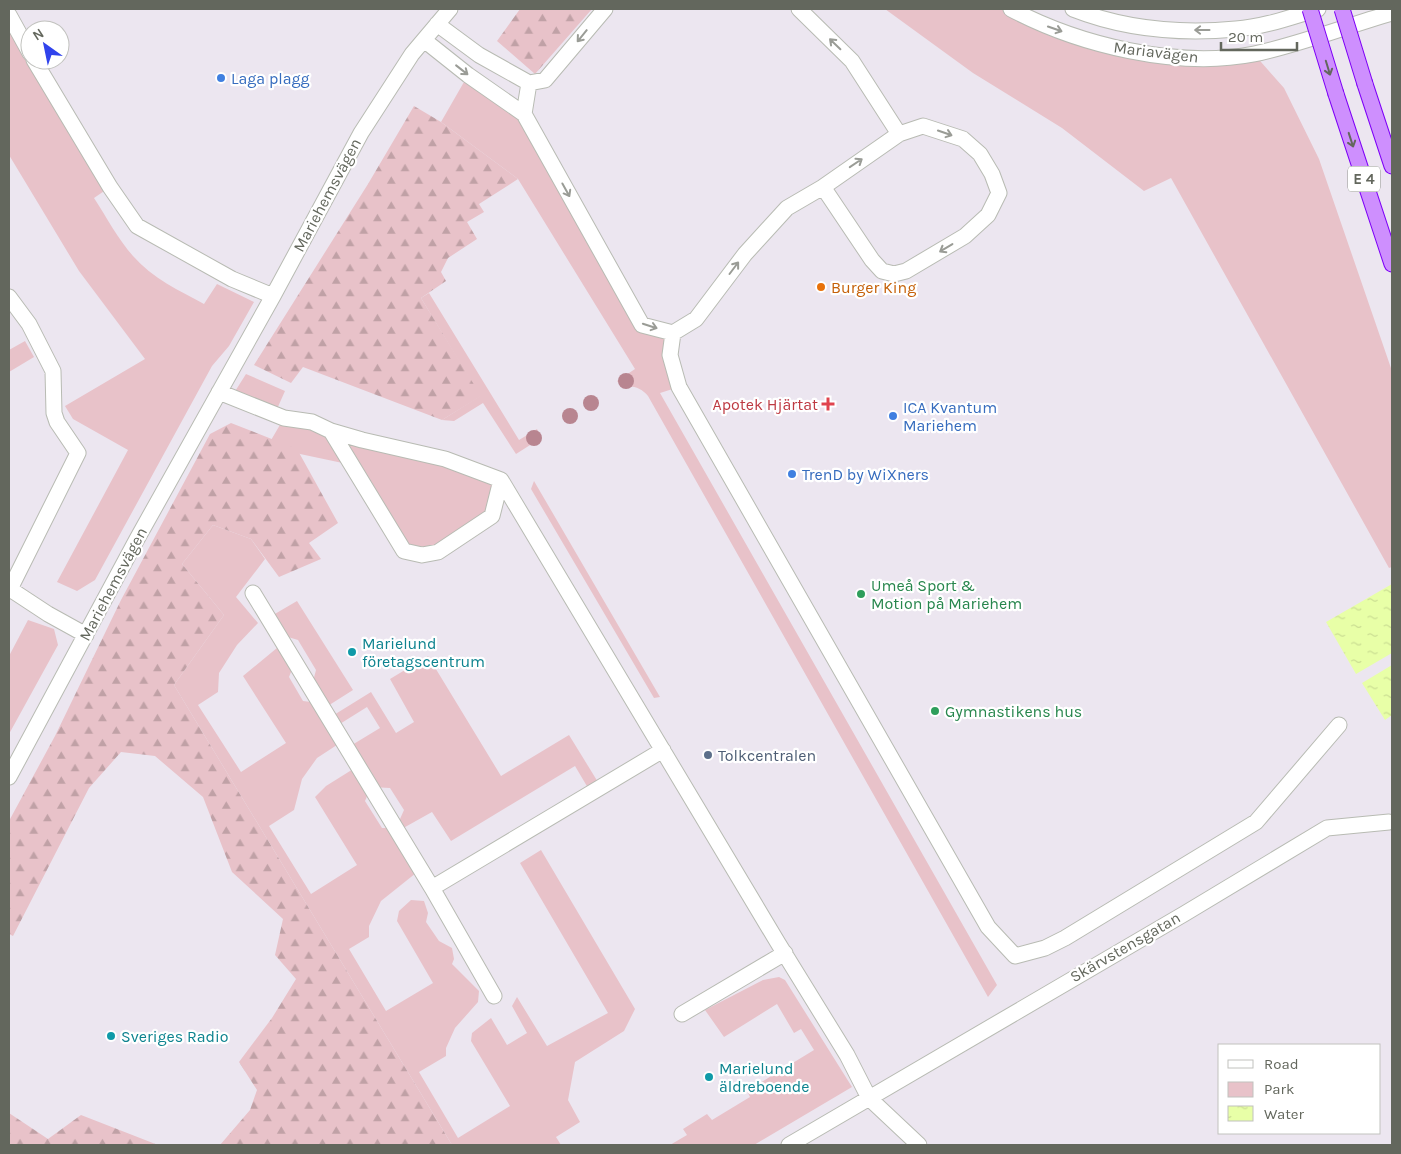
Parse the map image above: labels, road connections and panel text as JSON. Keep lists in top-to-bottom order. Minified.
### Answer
{"streets":{"highway":["E 4"],"street":["Mariavägen","Mariehemsvägen","Skärvstensgatan"]},"places":{"other":["Laga plagg","Burger King","ICA Kvantum Mariehem","TrenD by WiXners","Umeå Sport & Motion på Mariehem","Marielund företagscentrum","Gymnastikens hus","Tolkcentralen","Sveriges Radio","Marielund äldreboende"],"health":["Apotek Hjärtat"]},"legend":["Road","Park","Water"],"scale_bar":"20 m","north":"top left"}
